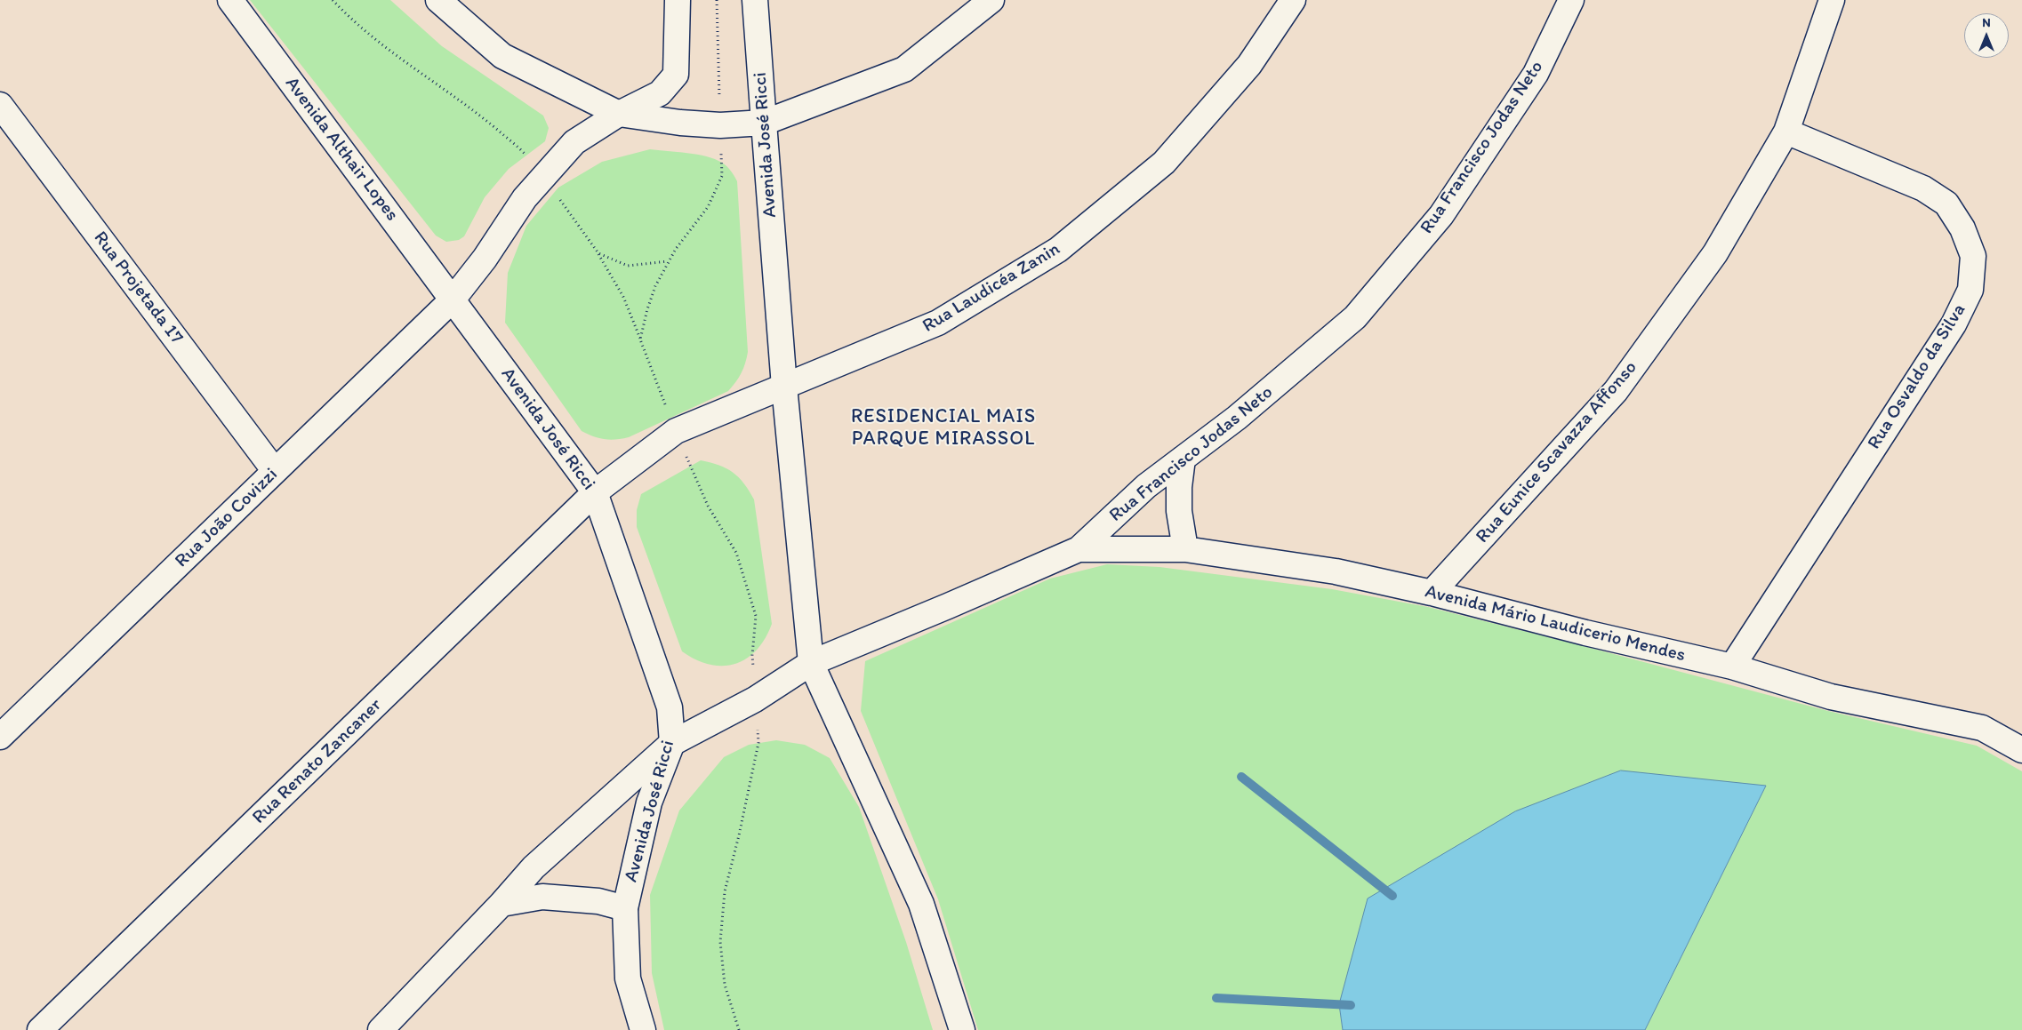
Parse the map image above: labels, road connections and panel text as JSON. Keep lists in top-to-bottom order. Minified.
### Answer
{"streets":{"street":["Avenida José Ricci","Rua Francisco Jodas Neto","Avenida Althair Lopes","Rua Projetada 17","Rua Laudicéa Zanin","Rua Osvaldo da Silva","Rua Eunice Scavazza Affonso","Rua João Covizzi","Avenida Mário Laudicerio Mendes","Rua Renato Zancaner"]},"crossings":[["Avenida José Ricci","Rua Francisco Jodas Neto"],["Avenida José Ricci","Avenida Althair Lopes"],["Avenida José Ricci","Rua Laudicéa Zanin"],["Avenida José Ricci","Rua João Covizzi"],["Avenida José Ricci","Rua Renato Zancaner"],["Rua Francisco Jodas Neto","Avenida Mário Laudicerio Mendes"],["Avenida Althair Lopes","Rua João Covizzi"],["Rua Projetada 17","Rua João Covizzi"],["Rua Laudicéa Zanin","Rua Renato Zancaner"],["Rua Osvaldo da Silva","Rua Eunice Scavazza Affonso"],["Rua Osvaldo da Silva","Avenida Mário Laudicerio Mendes"],["Rua Eunice Scavazza Affonso","Avenida Mário Laudicerio Mendes"]],"districts":["RESIDENCIAL MAIS PARQUE MIRASSOL"],"north":"top"}
